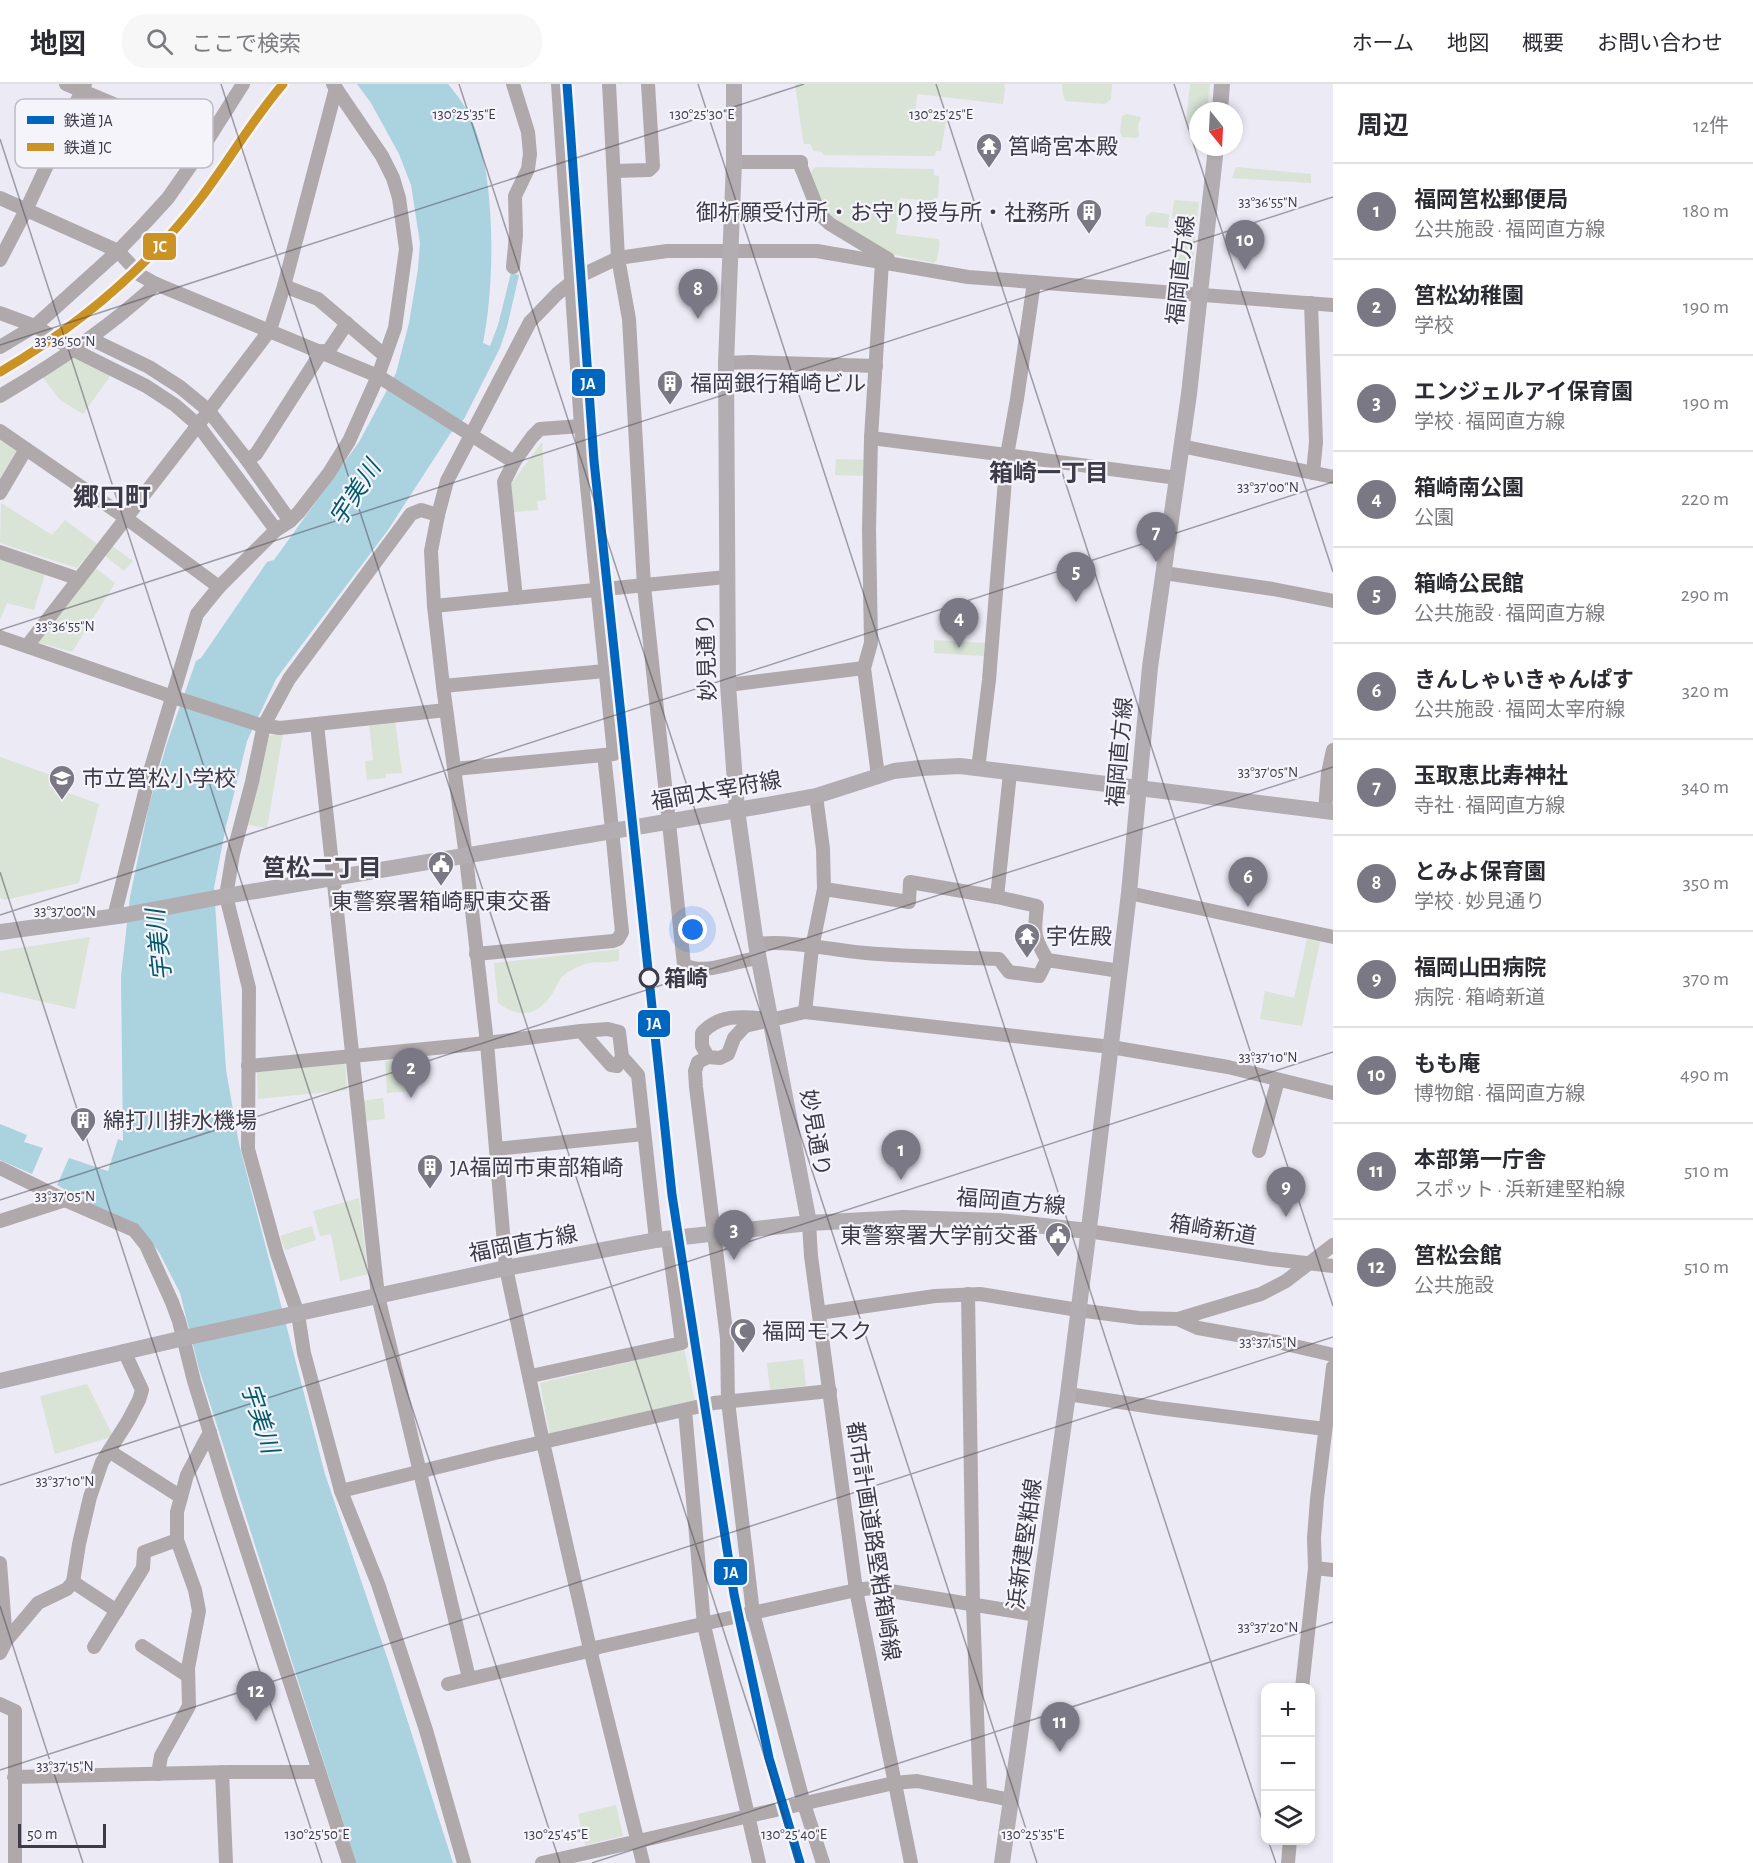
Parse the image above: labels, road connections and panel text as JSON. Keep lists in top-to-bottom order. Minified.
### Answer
{"streets":{"main road":["福岡直方線","妙見通り","福岡太宰府線","浜新建堅粕線"],"street":["箱崎新道","都市計画道路堅粕箱崎線"]},"crossings":[["福岡直方線","妙見通り"],["福岡直方線","福岡太宰府線"],["福岡直方線","箱崎新道"],["福岡直方線","都市計画道路堅粕箱崎線"],["福岡直方線","浜新建堅粕線"],["妙見通り","福岡太宰府線"],["妙見通り","都市計画道路堅粕箱崎線"],["箱崎新道","浜新建堅粕線"]],"districts":["箱崎一丁目","郷口町","筥松二丁目"],"water":["宇美川"],"places":{"temple":["筥崎宮本殿","宇佐殿"],"building":["御祈願受付所・お守り授与所・社務所","福岡銀行箱崎ビル","綿打川排水機場","JA福岡市東部箱崎"],"school or university":["市立筥松小学校"],"public building":["東警察署箱崎駅東交番","東警察署大学前交番"],"other":["箱崎"],"mosque":["福岡モスク"]},"lines":["rail line JA","rail line JC"],"legend":["鉄道 JA","鉄道 JC"],"scale_bar":"50 m","north":"bottom","page":{"header":"地図","search":"ここで検索","nav":["ホーム","地図","概要","お問い合わせ"],"heading":["周辺","12件"],"list":[{"mark":"1","name":"福岡筥松郵便局","note":"公共施設 · 福岡直方線","value":"180 m"},{"mark":"2","name":"筥松幼稚園","note":"学校","value":"190 m"},{"mark":"3","name":"エンジェルアイ保育園","note":"学校 · 福岡直方線","value":"190 m"},{"mark":"4","name":"箱崎南公園","note":"公園","value":"220 m"},{"mark":"5","name":"箱崎公民館","note":"公共施設 · 福岡直方線","value":"290 m"},{"mark":"6","name":"きんしゃいきゃんぱす","note":"公共施設 · 福岡太宰府線","value":"320 m"},{"mark":"7","name":"玉取恵比寿神社","note":"寺社 · 福岡直方線","value":"340 m"},{"mark":"8","name":"とみよ保育園","note":"学校 · 妙見通り","value":"350 m"},{"mark":"9","name":"福岡山田病院","note":"病院 · 箱崎新道","value":"370 m"},{"mark":"10","name":"もも庵","note":"博物館 · 福岡直方線","value":"490 m"},{"mark":"11","name":"本部第一庁舎","note":"スポット · 浜新建堅粕線","value":"510 m"},{"mark":"12","name":"筥松会館","note":"公共施設","value":"510 m"}],"pins":["10","8","7","5","4","6","2","1","9","3","12","11"],"map_buttons":["+","−"],"scale":"50 m"},"coordinates":["130°25'35\"E","130°25'30\"E","130°25'25\"E","33°36'55\"N","33°36'50\"N","33°37'00\"N","33°37'05\"N","33°37'10\"N","33°37'15\"N","33°37'20\"N","130°25'50\"E","130°25'45\"E","130°25'40\"E"]}
